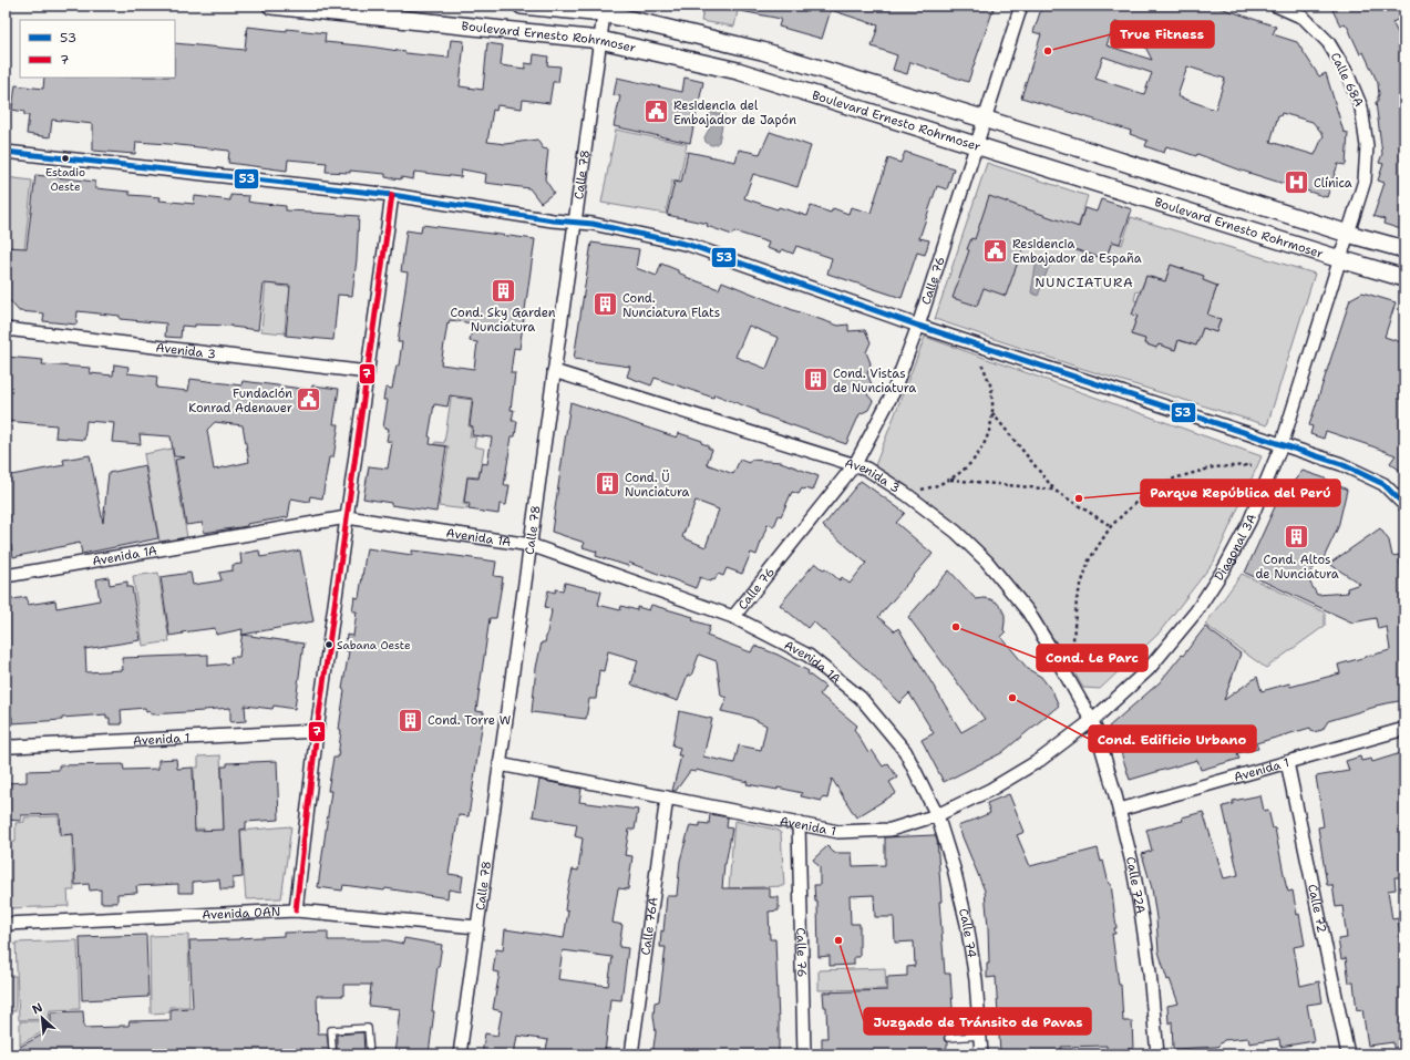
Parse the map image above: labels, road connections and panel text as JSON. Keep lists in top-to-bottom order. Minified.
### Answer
{"streets":{"main road":["Boulevard Ernesto Rohrmoser"],"street":["Calle 68A","Calle 78","Calle 76","Avenida 3","Avenida 1A","Diagonal 3A","Avenida 1","Calle 72A","Calle 72","Avenida 0AN","Calle 76A","Calle 74"]},"crossings":[["Boulevard Ernesto Rohrmoser","Calle 78"],["Boulevard Ernesto Rohrmoser","Calle 76"],["Boulevard Ernesto Rohrmoser","Diagonal 3A"],["Calle 68A","Diagonal 3A"],["Calle 78","Avenida 3"],["Calle 78","Avenida 1A"],["Calle 78","Avenida 1"],["Calle 78","Avenida 0AN"],["Calle 76","Avenida 3"],["Calle 76","Avenida 1A"],["Calle 76","Avenida 1"],["Avenida 3","Diagonal 3A"],["Avenida 3","Avenida 1"],["Avenida 3","Calle 72A"],["Avenida 1A","Avenida 1"],["Avenida 1A","Calle 74"],["Diagonal 3A","Avenida 1"],["Diagonal 3A","Calle 72A"],["Avenida 1","Calle 72A"],["Avenida 1","Calle 72"],["Avenida 1","Calle 76A"],["Avenida 1","Calle 74"]],"districts":["NUNCIATURA"],"places":{"other":["True Fitness","Estadio Oeste","Parque República del Perú","Cond. Le Parc","Sabana Oeste","Cond. Edificio Urbano","Juzgado de Tránsito de Pavas"],"public building":["Residencia del Embajador de Japón","Residencia Embajador de España","Fundación Konrad Adenauer"],"hospital":["Clínica"],"building":["Cond. Sky Garden Nunciatura","Cond. Nunciatura Flats","Cond. Vistas de Nunciatura","Cond. Ü Nunciatura","Cond. Altos de Nunciatura","Cond. Torre W"]},"lines":["transit line 53","transit line 7"],"legend":["53","7"],"north":"top left"}
